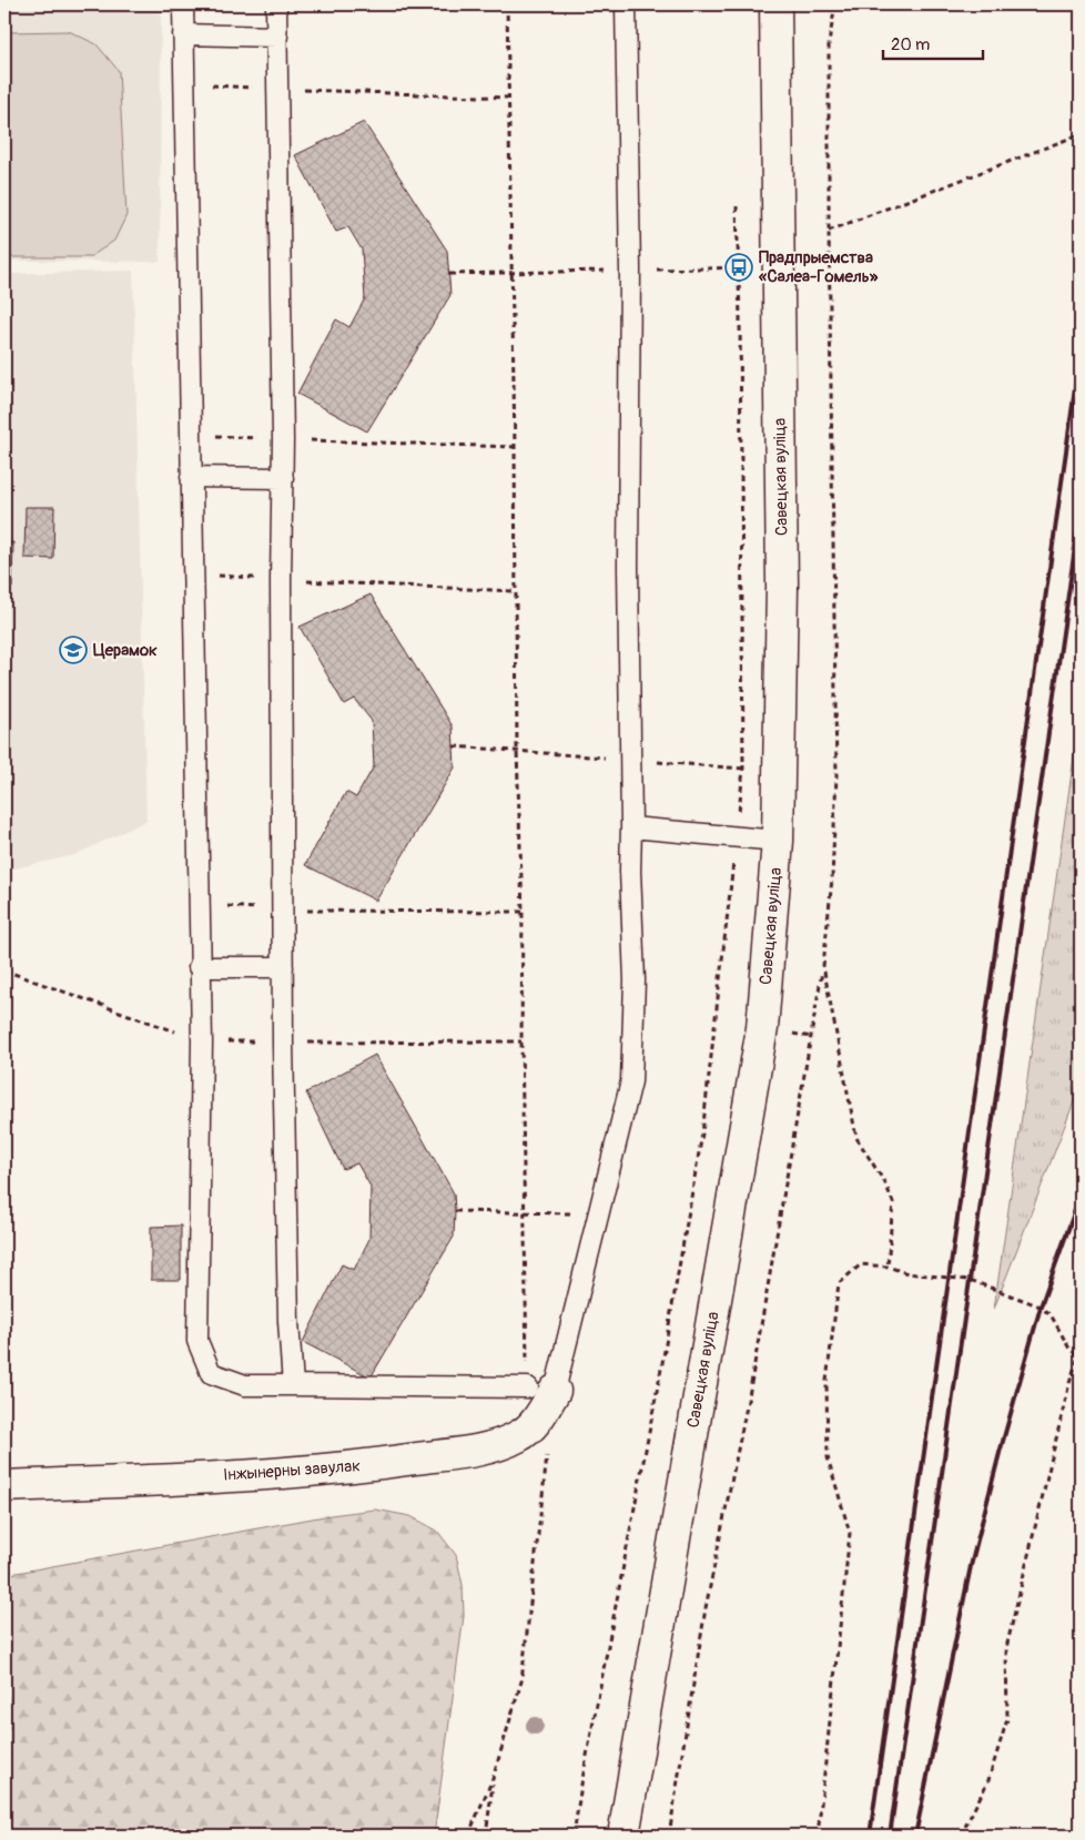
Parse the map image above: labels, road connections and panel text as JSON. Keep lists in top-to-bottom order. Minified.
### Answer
{"streets":{"main road":["Савецкая вуліца","Інжынерны завулак"]},"places":{"bus stop":["Прадпрыемства «Салеа-Гомель»"],"school or university":["Церамок"]},"scale_bar":"20 m"}
